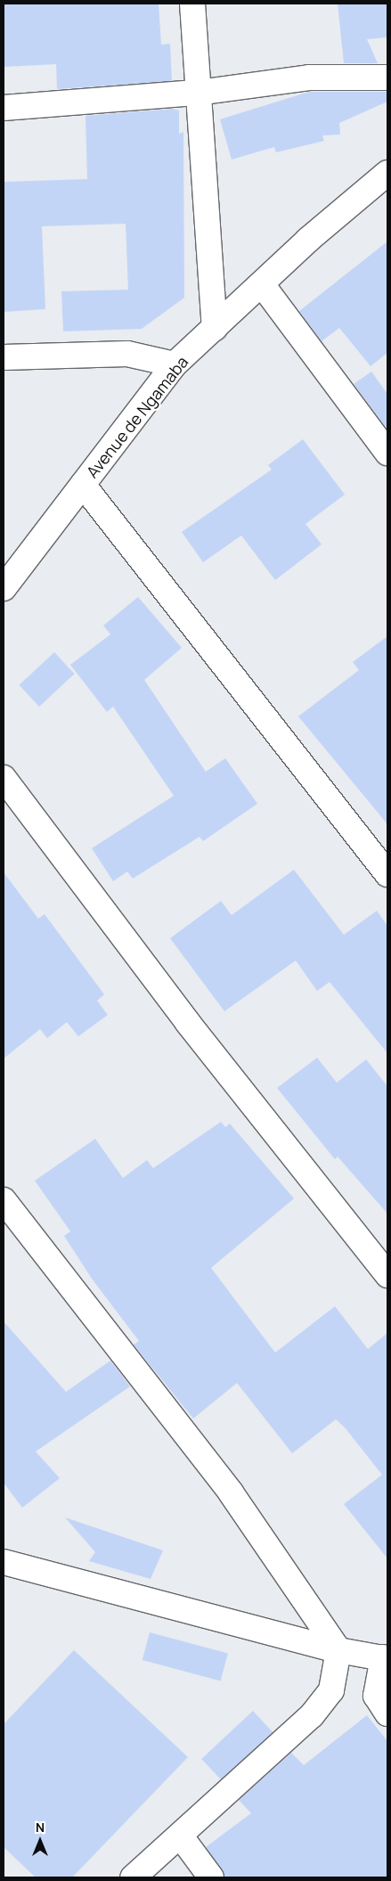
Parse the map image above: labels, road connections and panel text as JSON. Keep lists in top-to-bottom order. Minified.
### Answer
{"streets":{"street":["Avenue de Ngamaba"]},"north":"top"}
